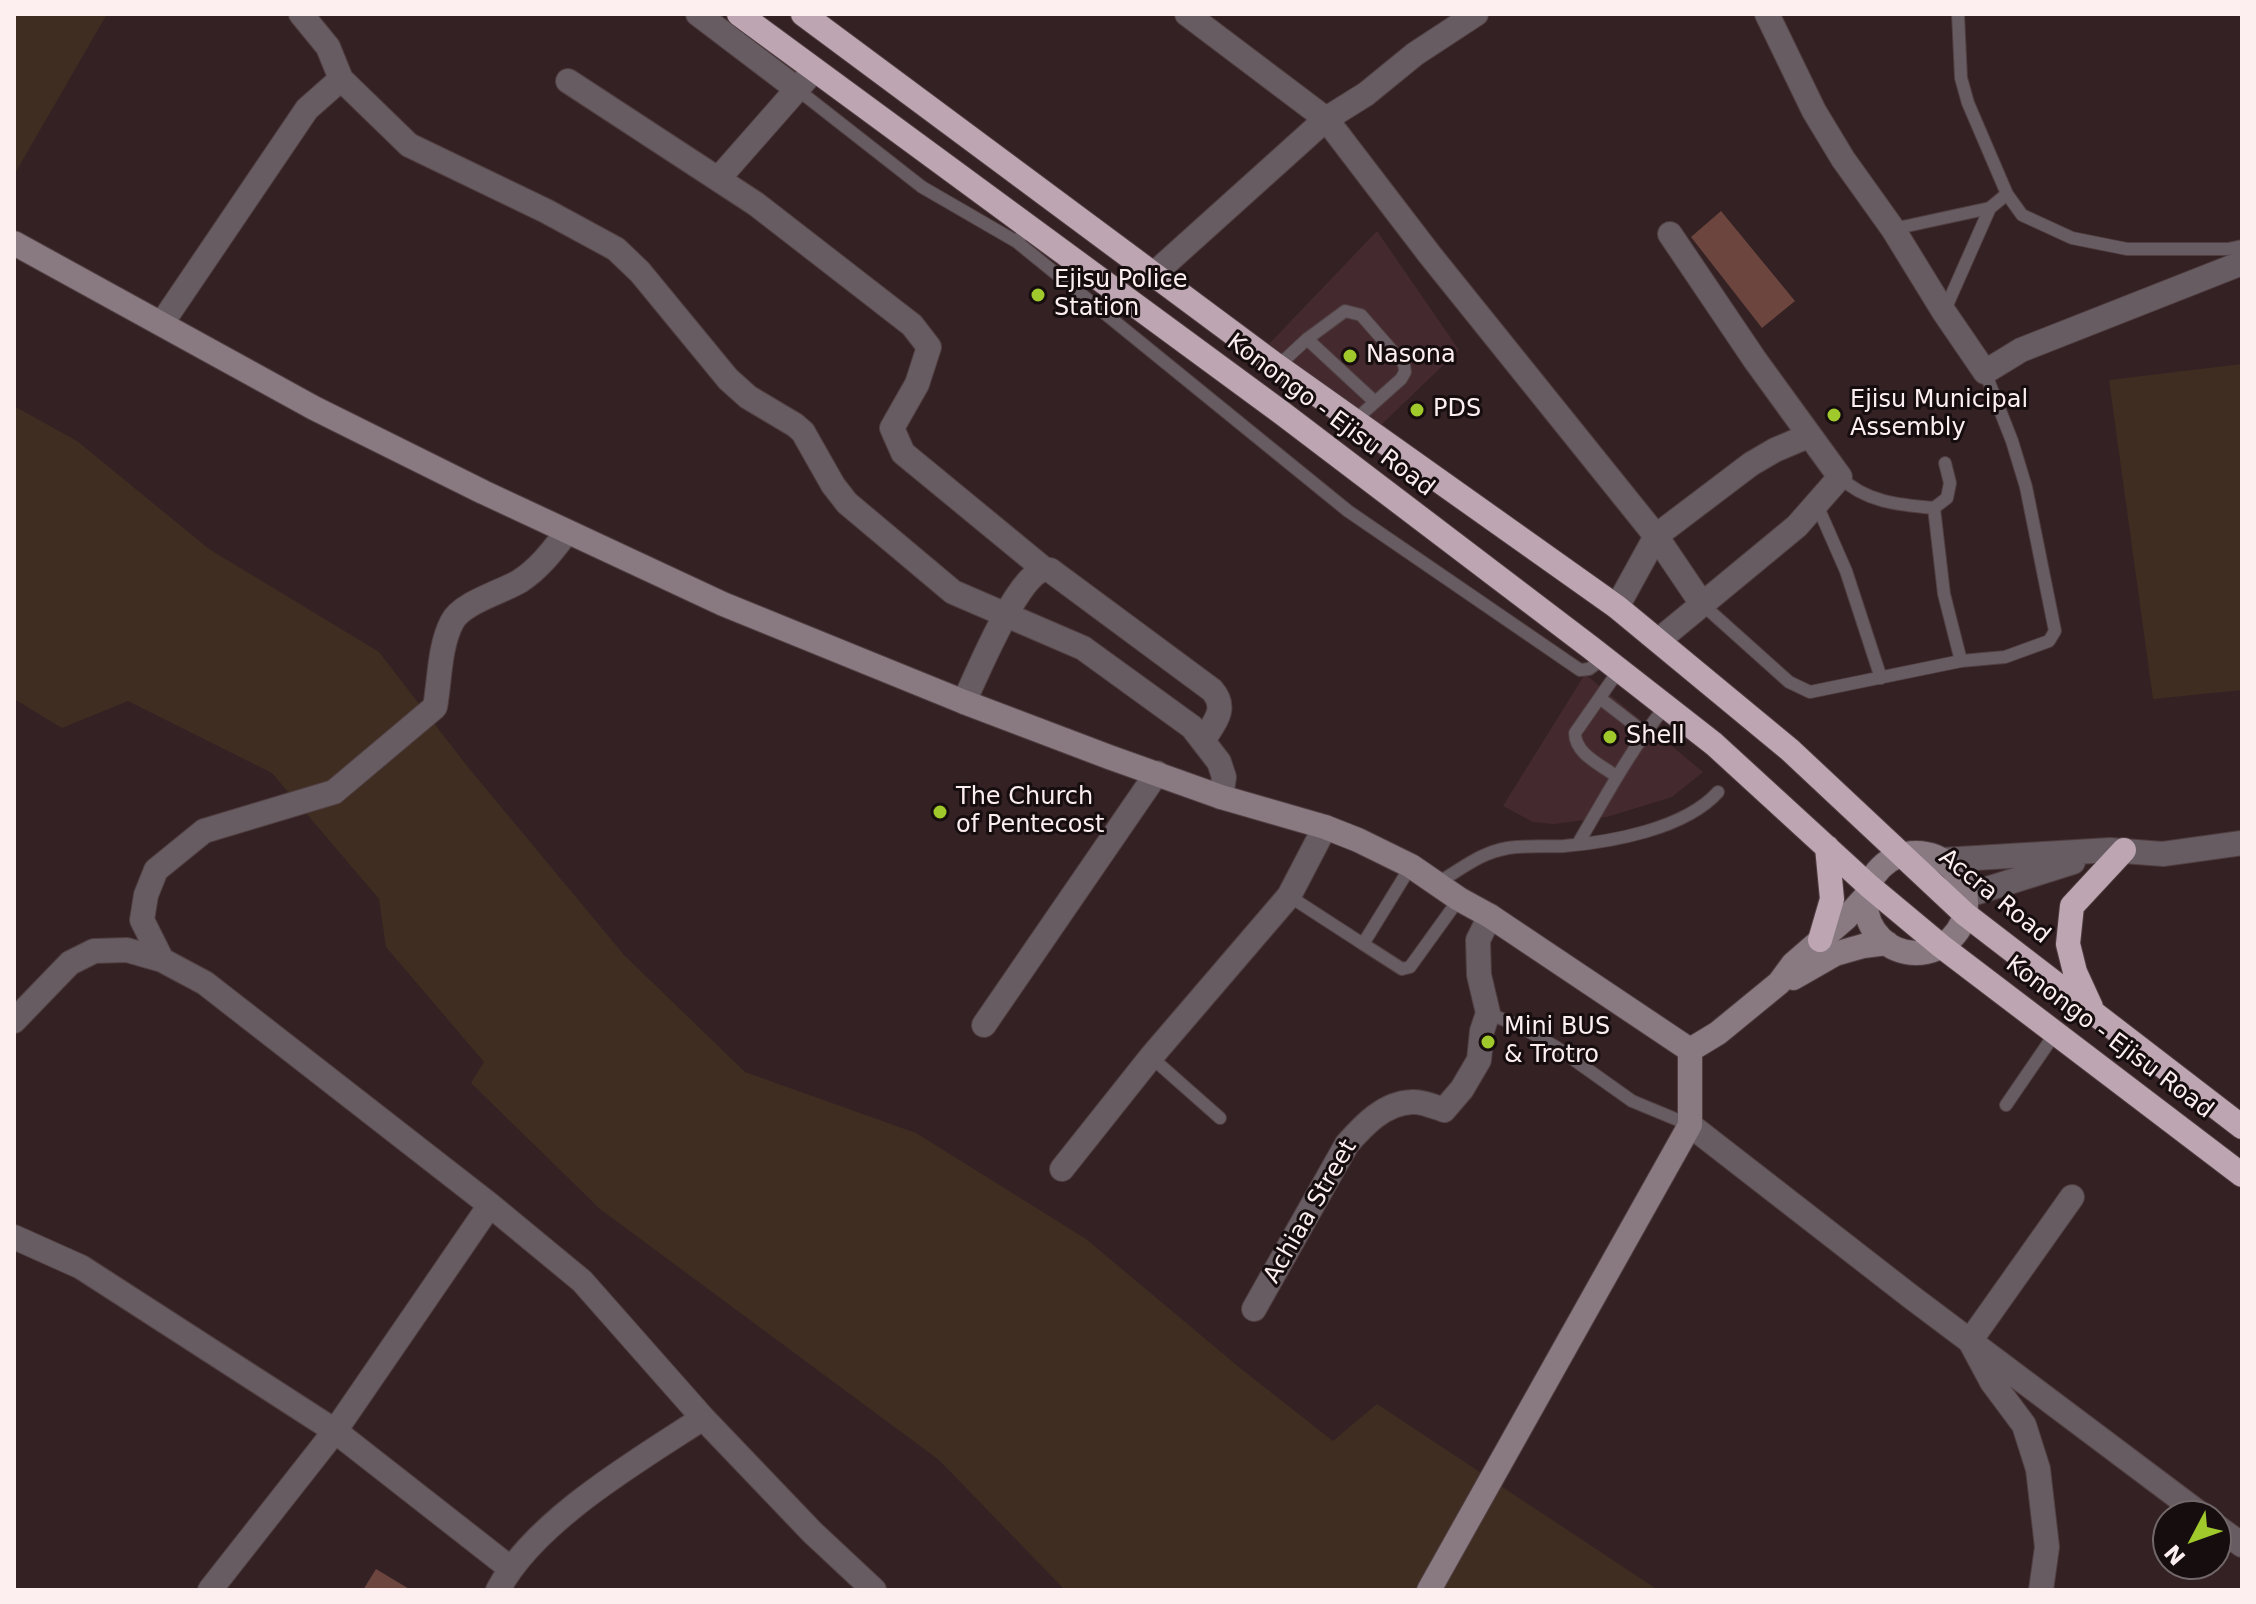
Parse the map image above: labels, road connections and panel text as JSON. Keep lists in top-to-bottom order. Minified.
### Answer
{"streets":{"highway":["Konongo - Ejisu Road","Accra Road"],"street":["Achiaa Street"]},"crossings":[["Konongo - Ejisu Road","Accra Road"]],"places":["Ejisu Police Station","Nasona","PDS","Ejisu Municipal Assembly","Shell","The Church of Pentecost","Mini BUS & Trotro"],"north":"bottom left"}
